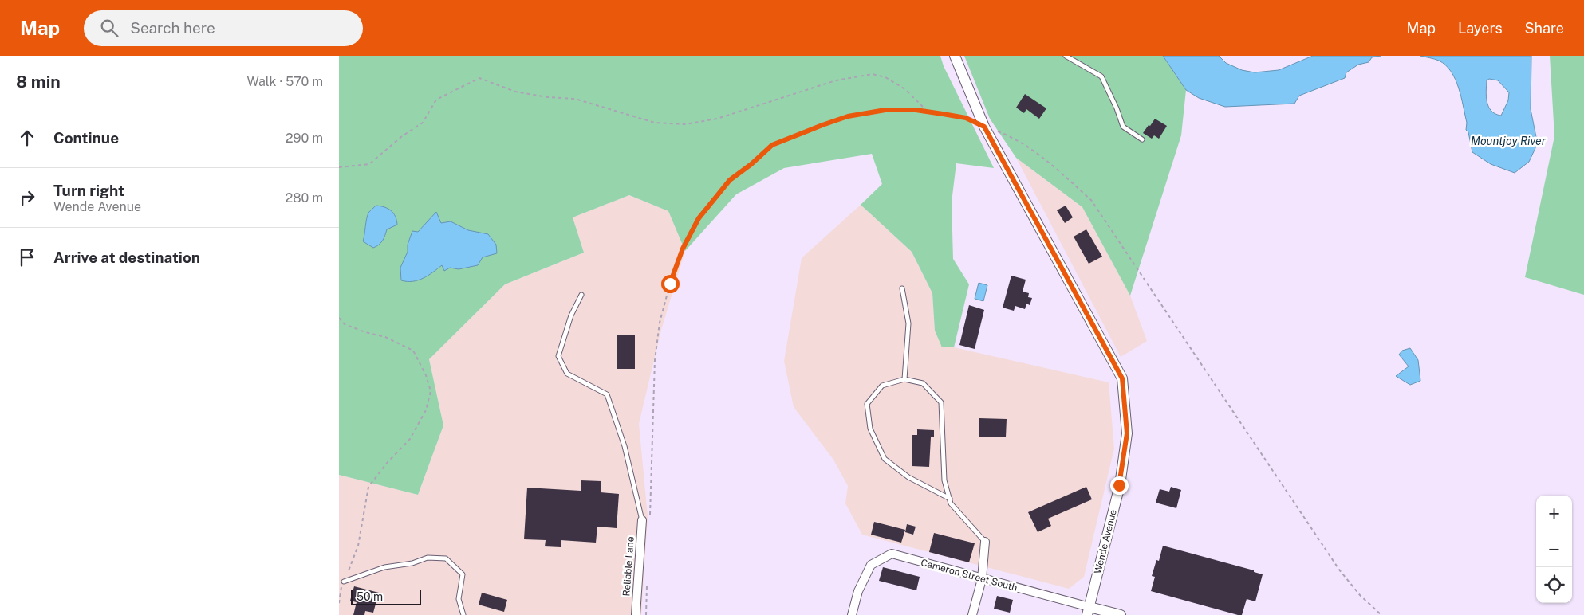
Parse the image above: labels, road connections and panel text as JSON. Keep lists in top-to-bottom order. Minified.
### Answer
{"streets":{"street":["Wende Avenue","Reliable Lane","Cameron Street South"]},"crossings":[["Wende Avenue","Cameron Street South"]],"water":["Mountjoy River"],"scale_bar":"50 m","page":{"header":"Map","search":"Search here","nav":["Map","Layers","Share"],"heading":["8 min","Walk · 570 m"],"list":[["Continue","290 m"],["Turn right","Wende Avenue","280 m"],"Arrive at destination"],"map_buttons":["+","−"],"scale":"50 m"}}
